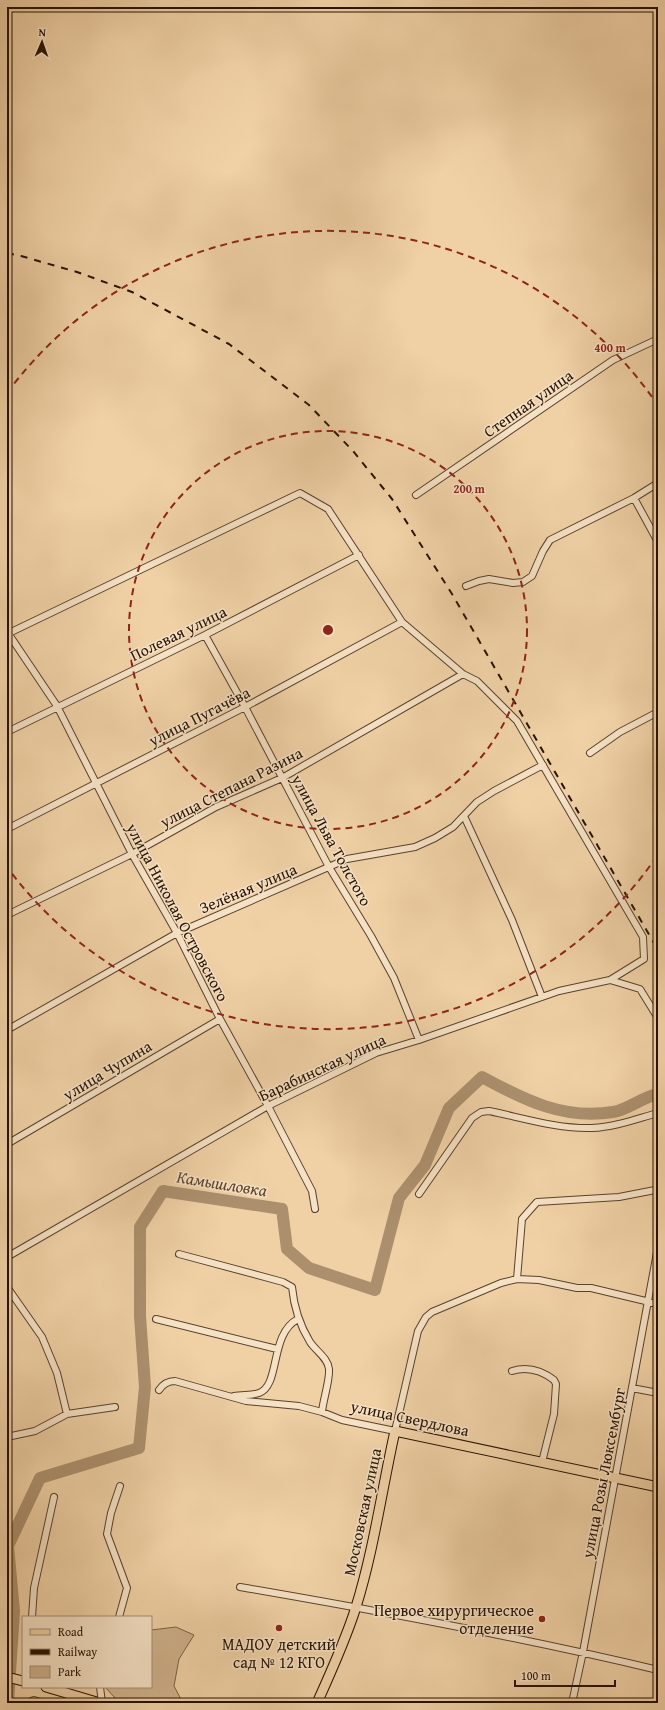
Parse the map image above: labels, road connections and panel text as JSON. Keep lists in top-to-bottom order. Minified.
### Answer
{"streets":{"main road":["улица Свердлова","Московская улица"],"street":["Степная улица","Полевая улица","улица Пугачёва","улица Степана Разина","улица Льва Толстого","Зелёная улица","улица Николая Островского","Барабинская улица","улица Чупина","улица Розы Люксембург"]},"crossings":[["Полевая улица","улица Льва Толстого"],["Полевая улица","улица Николая Островского"],["улица Пугачёва","улица Льва Толстого"],["улица Пугачёва","улица Николая Островского"],["улица Степана Разина","улица Льва Толстого"],["улица Степана Разина","улица Николая Островского"],["улица Льва Толстого","Зелёная улица"],["улица Льва Толстого","Барабинская улица"],["Зелёная улица","улица Николая Островского"],["улица Николая Островского","Барабинская улица"],["улица Николая Островского","улица Чупина"],["улица Свердлова","улица Розы Люксембург"],["улица Свердлова","Московская улица"]],"water":["Камышловка"],"places":["Первое хирургическое отделение","МАДОУ детский сад № 12 КГО"],"legend":["Road","Railway","Park"],"scale_bar":"100 m","north":"top","rings":["400 m","200 m"]}
